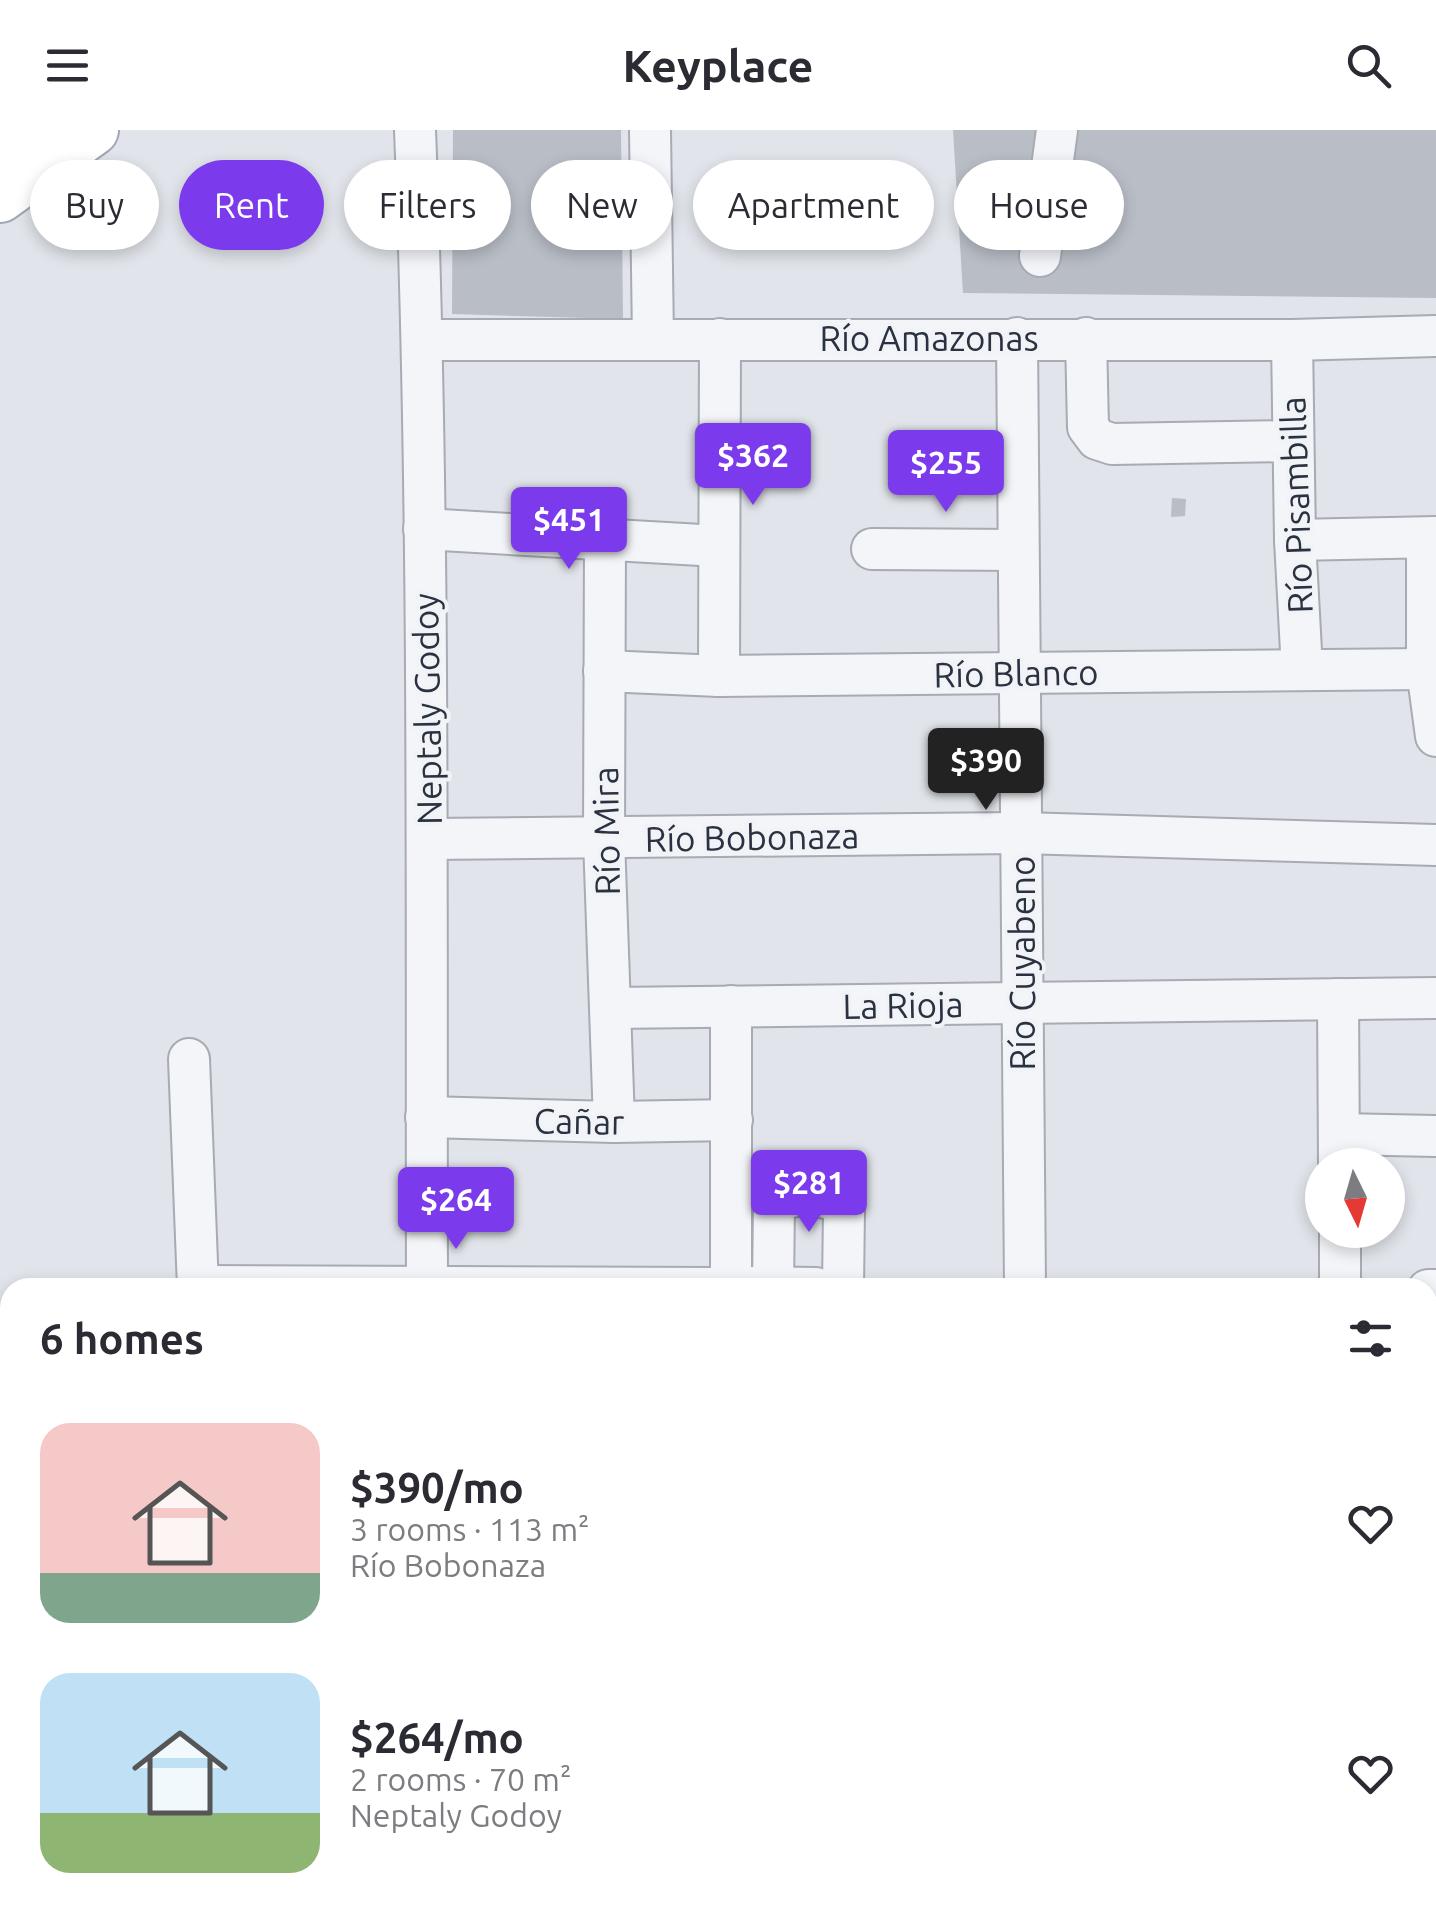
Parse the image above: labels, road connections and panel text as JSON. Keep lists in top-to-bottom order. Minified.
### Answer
{"streets":{"street":["Río Amazonas","Río Pisambilla","Río Blanco","Neptaly Godoy","Río Mira","Río Bobonaza","Río Cuyabeno","La Rioja","Cañar"]},"crossings":[["Río Amazonas","Río Pisambilla"],["Río Amazonas","Neptaly Godoy"],["Río Amazonas","Río Cuyabeno"],["Río Pisambilla","Río Blanco"],["Río Blanco","Río Mira"],["Río Blanco","Río Cuyabeno"],["Neptaly Godoy","Río Bobonaza"],["Neptaly Godoy","Cañar"],["Río Mira","Río Bobonaza"],["Río Mira","La Rioja"],["Río Mira","Cañar"],["Río Bobonaza","Río Cuyabeno"],["Río Cuyabeno","La Rioja"]],"north":"bottom","page":{"header":"Keyplace","chip":["Buy","Rent","Filters","New","Apartment","House"],"price":["$362","$255","$451","$390","$281","$264"],"heading":"6 homes","list":[{"name":"$390/mo","note":"3 rooms · 113 m² · Río Bobonaza"},{"name":"$264/mo","note":"2 rooms · 70 m² · Neptaly Godoy"}]}}
